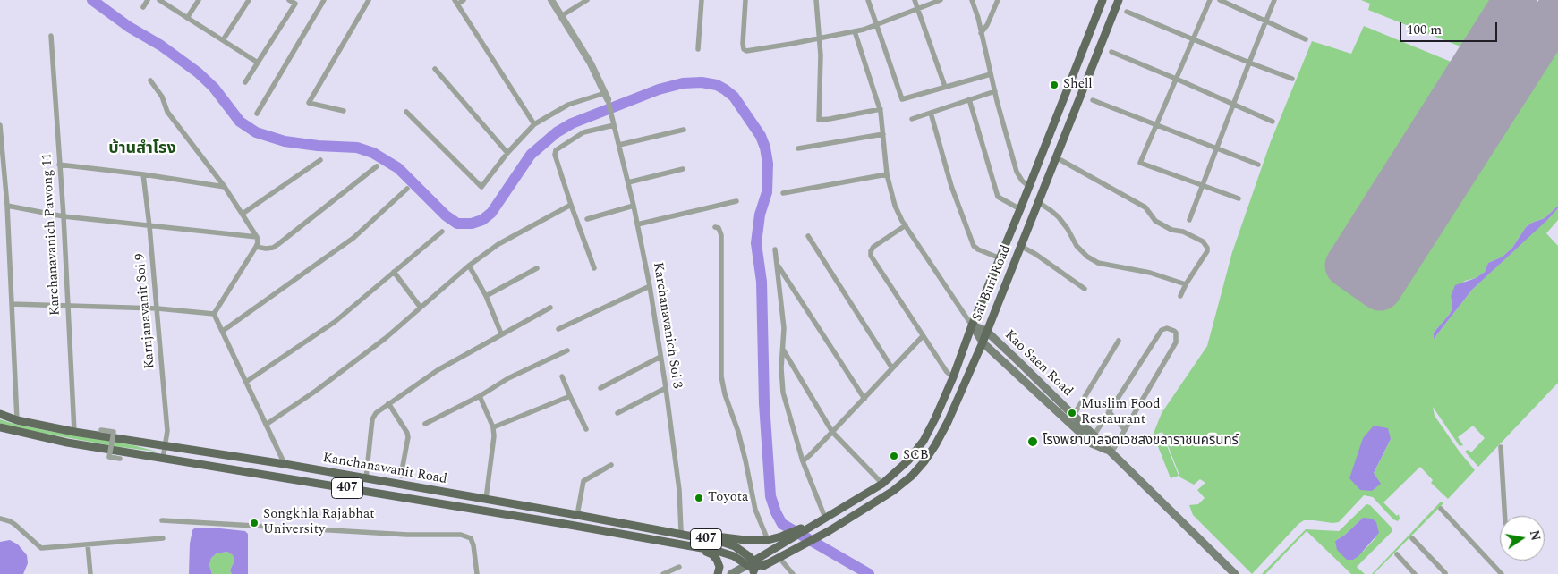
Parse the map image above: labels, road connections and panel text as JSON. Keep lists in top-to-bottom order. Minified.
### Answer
{"streets":{"main road":["Sai Buri Road","Kao Saen Road","Kanchanawanit Road","407"],"street":["Karchanavanich Pawong 11","Karnjanavanit Soi 9","Karchanavanich Soi 3"]},"crossings":[["Karchanavanich Pawong 11","Kanchanawanit Road"],["Sai Buri Road","Kao Saen Road"],["Sai Buri Road","Kanchanawanit Road"],["Karnjanavanit Soi 9","Kanchanawanit Road"]],"districts":["บ้านสำโรง"],"places":["Shell","Muslim Food Restaurant","โรงพยาบาลจิตเวชสงขลาราชนครินทร์","SCB","Toyota","Songkhla Rajabhat University"],"scale_bar":"100 m","north":"right"}
